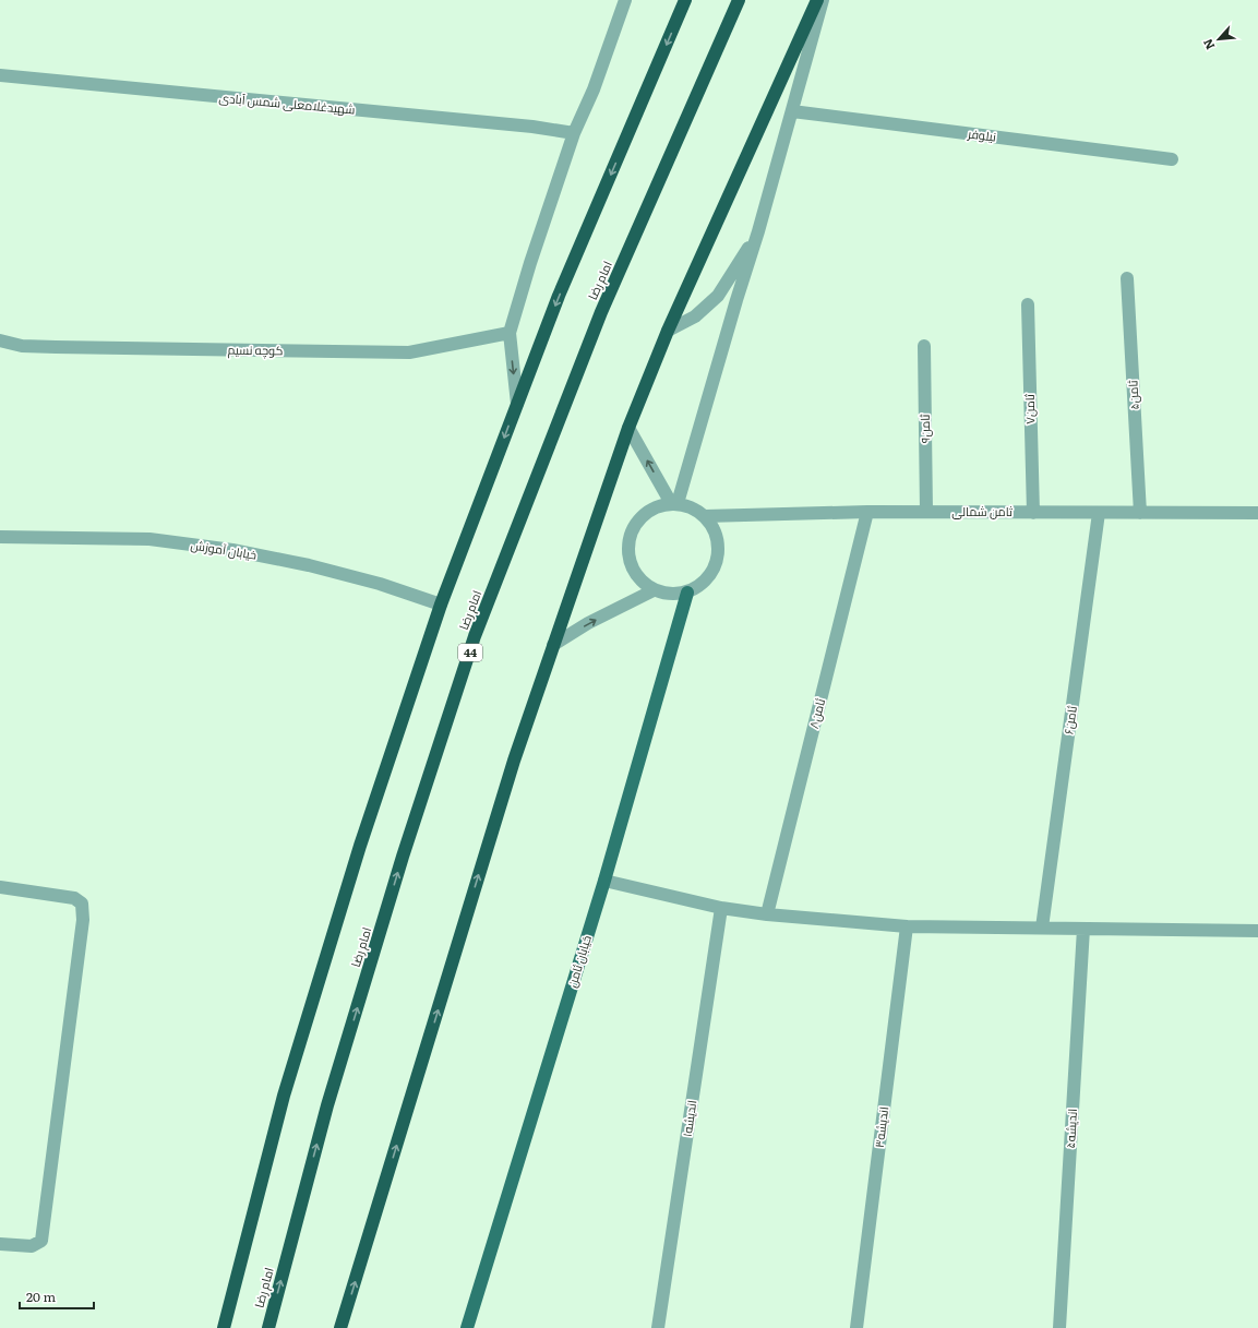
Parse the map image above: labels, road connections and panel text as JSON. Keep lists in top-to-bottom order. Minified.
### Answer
{"streets":{"highway":["امام رضا","44"],"main road":["خیابان ثامن"],"street":["شهیدغلامعلی شمس آبادی","نیلوفر","کوچه نسیم","ثامن۵","ثامن۷","ثامن۹","ثامن شمالی","خیابان آموزش","ثامن۸","ثامن۶","اندیشه۱","اندیشه۳","اندیشه۵"]},"crossings":[["ثامن۵","ثامن شمالی"],["ثامن۷","ثامن شمالی"],["ثامن۹","ثامن شمالی"],["ثامن شمالی","ثامن۸"],["ثامن شمالی","ثامن۶"],["ثامن شمالی","خیابان ثامن"]],"scale_bar":"20 m","north":"bottom left"}
